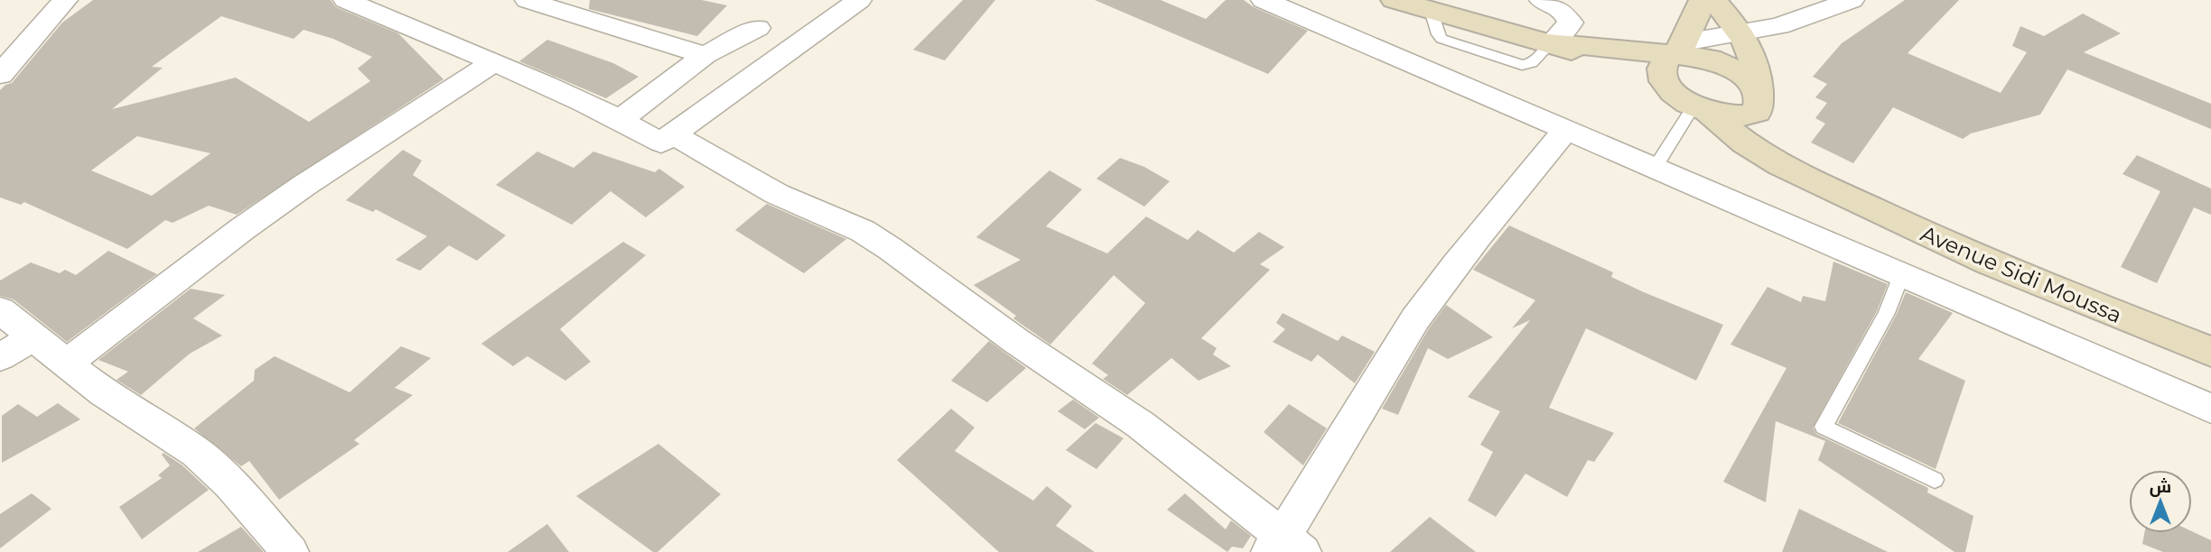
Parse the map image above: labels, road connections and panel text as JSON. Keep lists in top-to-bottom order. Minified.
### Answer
{"streets":{"street":["Avenue Sidi Moussa"]},"north":"top"}
